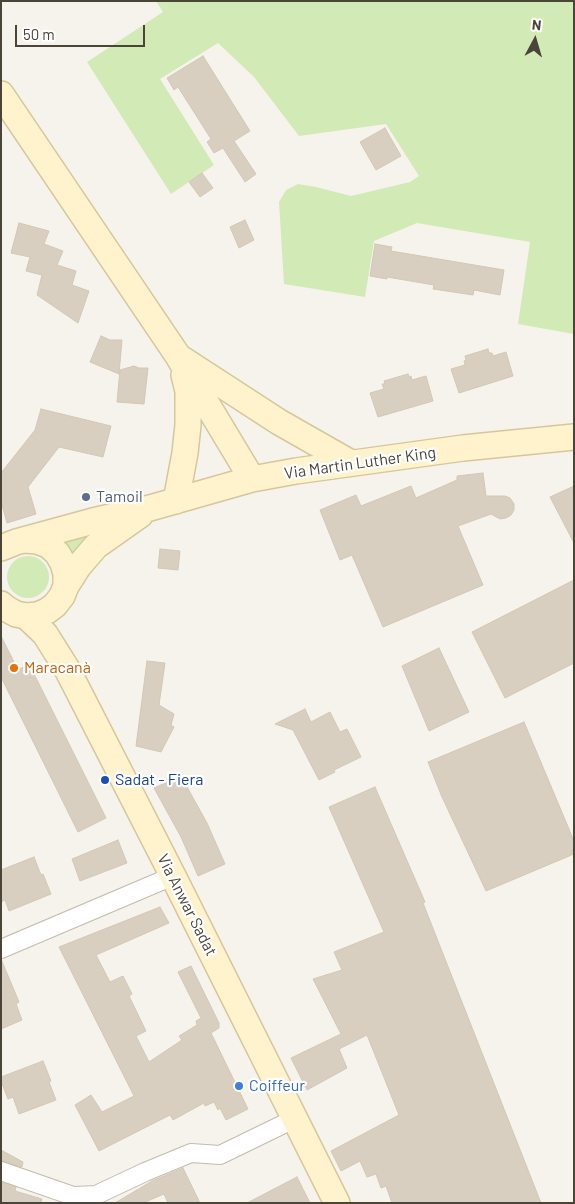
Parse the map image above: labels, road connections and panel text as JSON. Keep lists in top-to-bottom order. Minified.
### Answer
{"streets":{"street":["Via Martin Luther King","Via Anwar Sadat"]},"places":["Tamoil","Maracanà","Sadat - Fiera","Coiffeur"],"scale_bar":"50 m","north":"top"}
